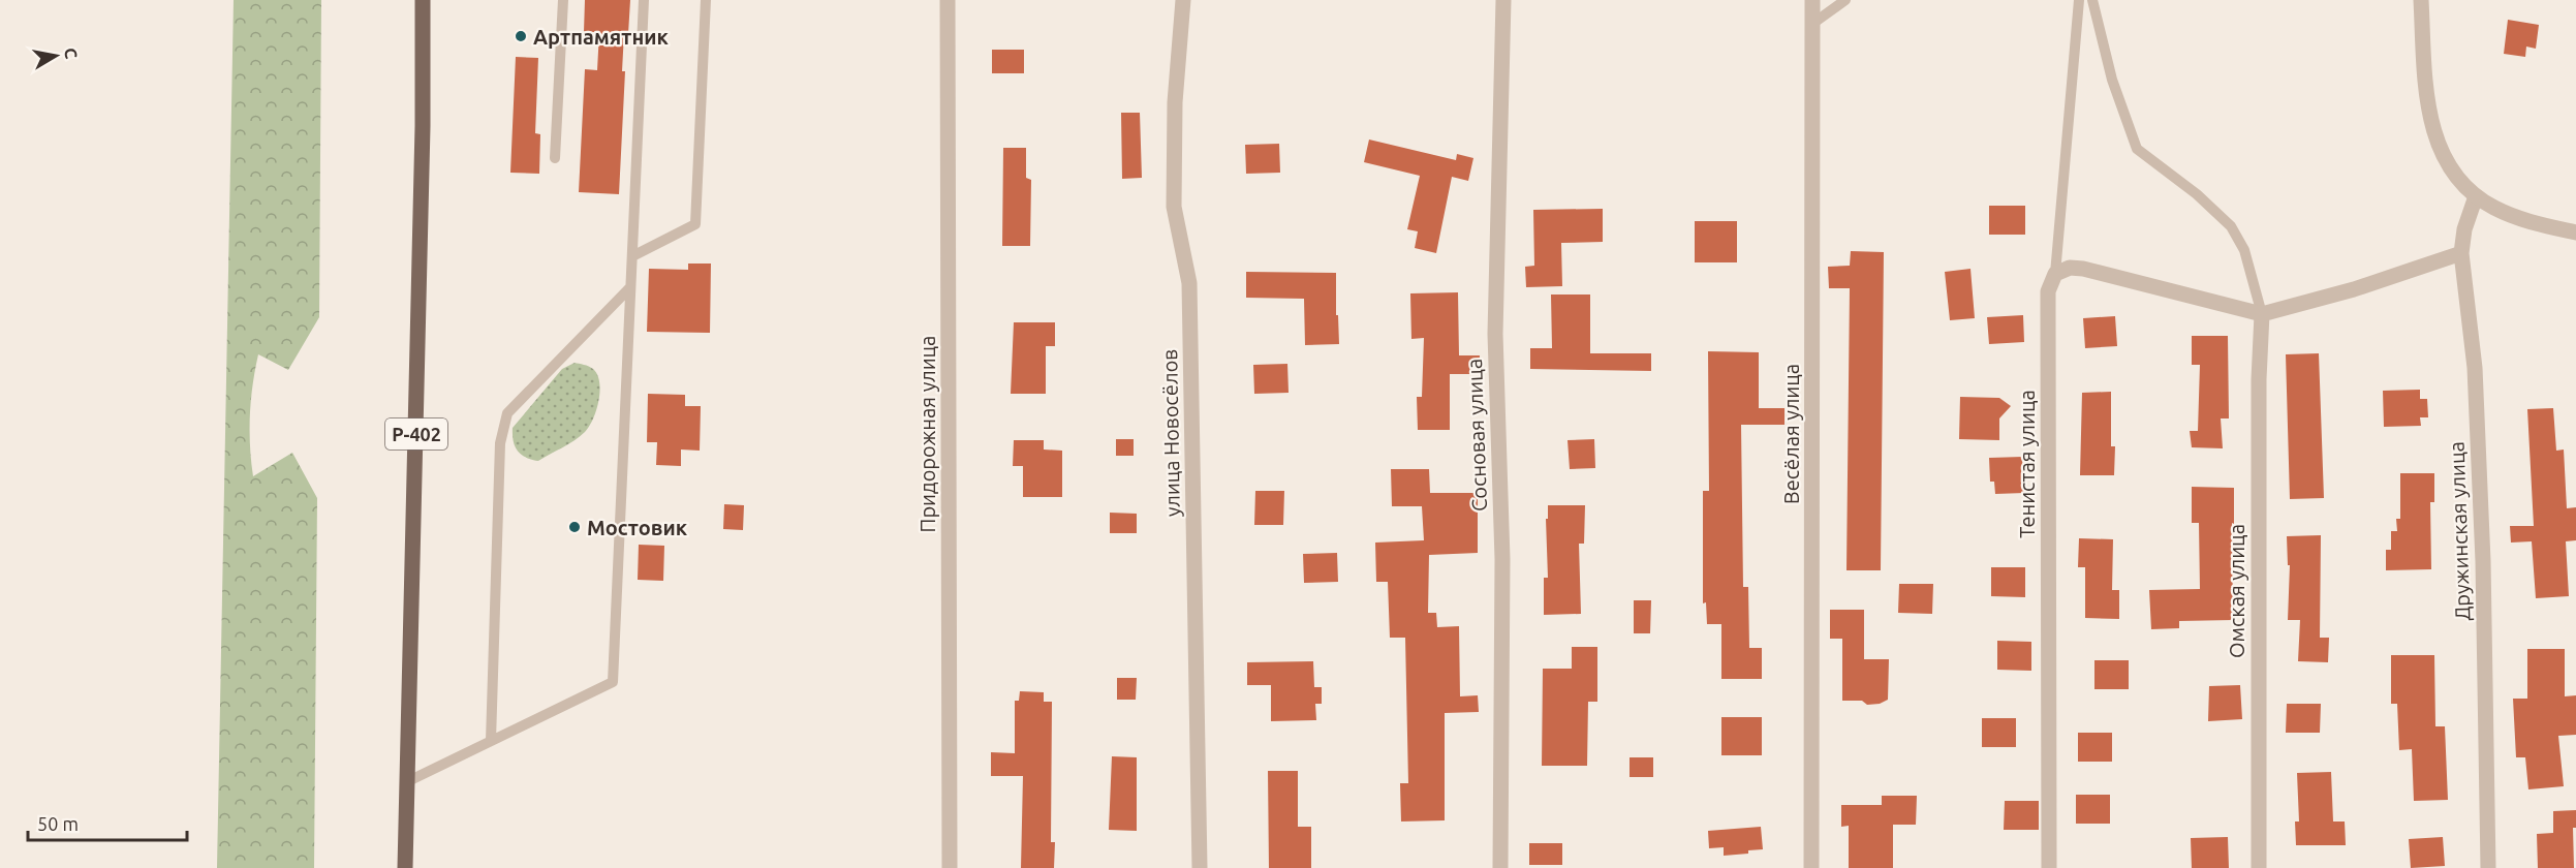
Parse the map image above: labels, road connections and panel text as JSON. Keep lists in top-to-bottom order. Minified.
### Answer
{"streets":{"main road":["Р-402"],"street":["улица Новосёлов","Придорожная улица","Весёлая улица","Сосновая улица","Тенистая улица","Дружинская улица","Омская улица"]},"places":["Артпамятник","Мостовик"],"scale_bar":"50 m","north":"right"}
